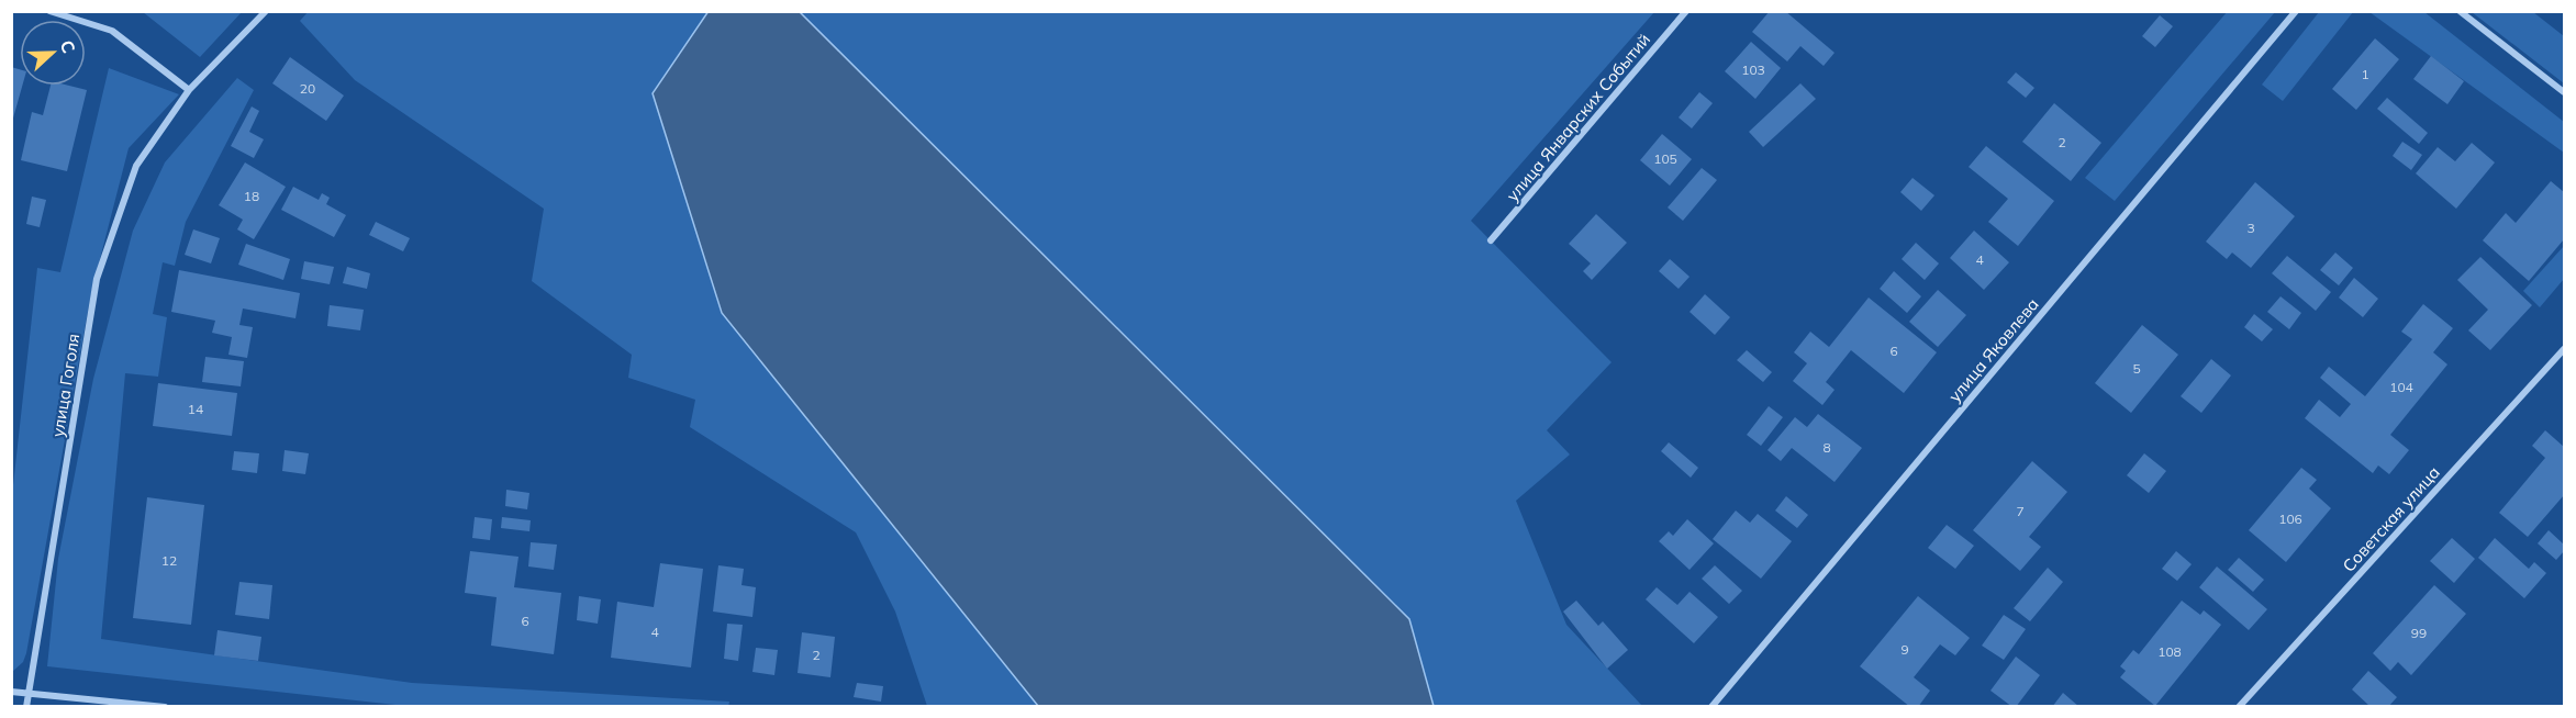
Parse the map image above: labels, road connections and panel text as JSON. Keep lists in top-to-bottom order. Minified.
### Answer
{"streets":{"street":["улица Январских Событий","улица Яковлева","улица Гоголя","Советская улица"]},"house_numbers":["103","1","20","2","105","18","3","4","6","5","104","14","8","7","106","12","6","4","99","9","108","2"],"north":"right"}
